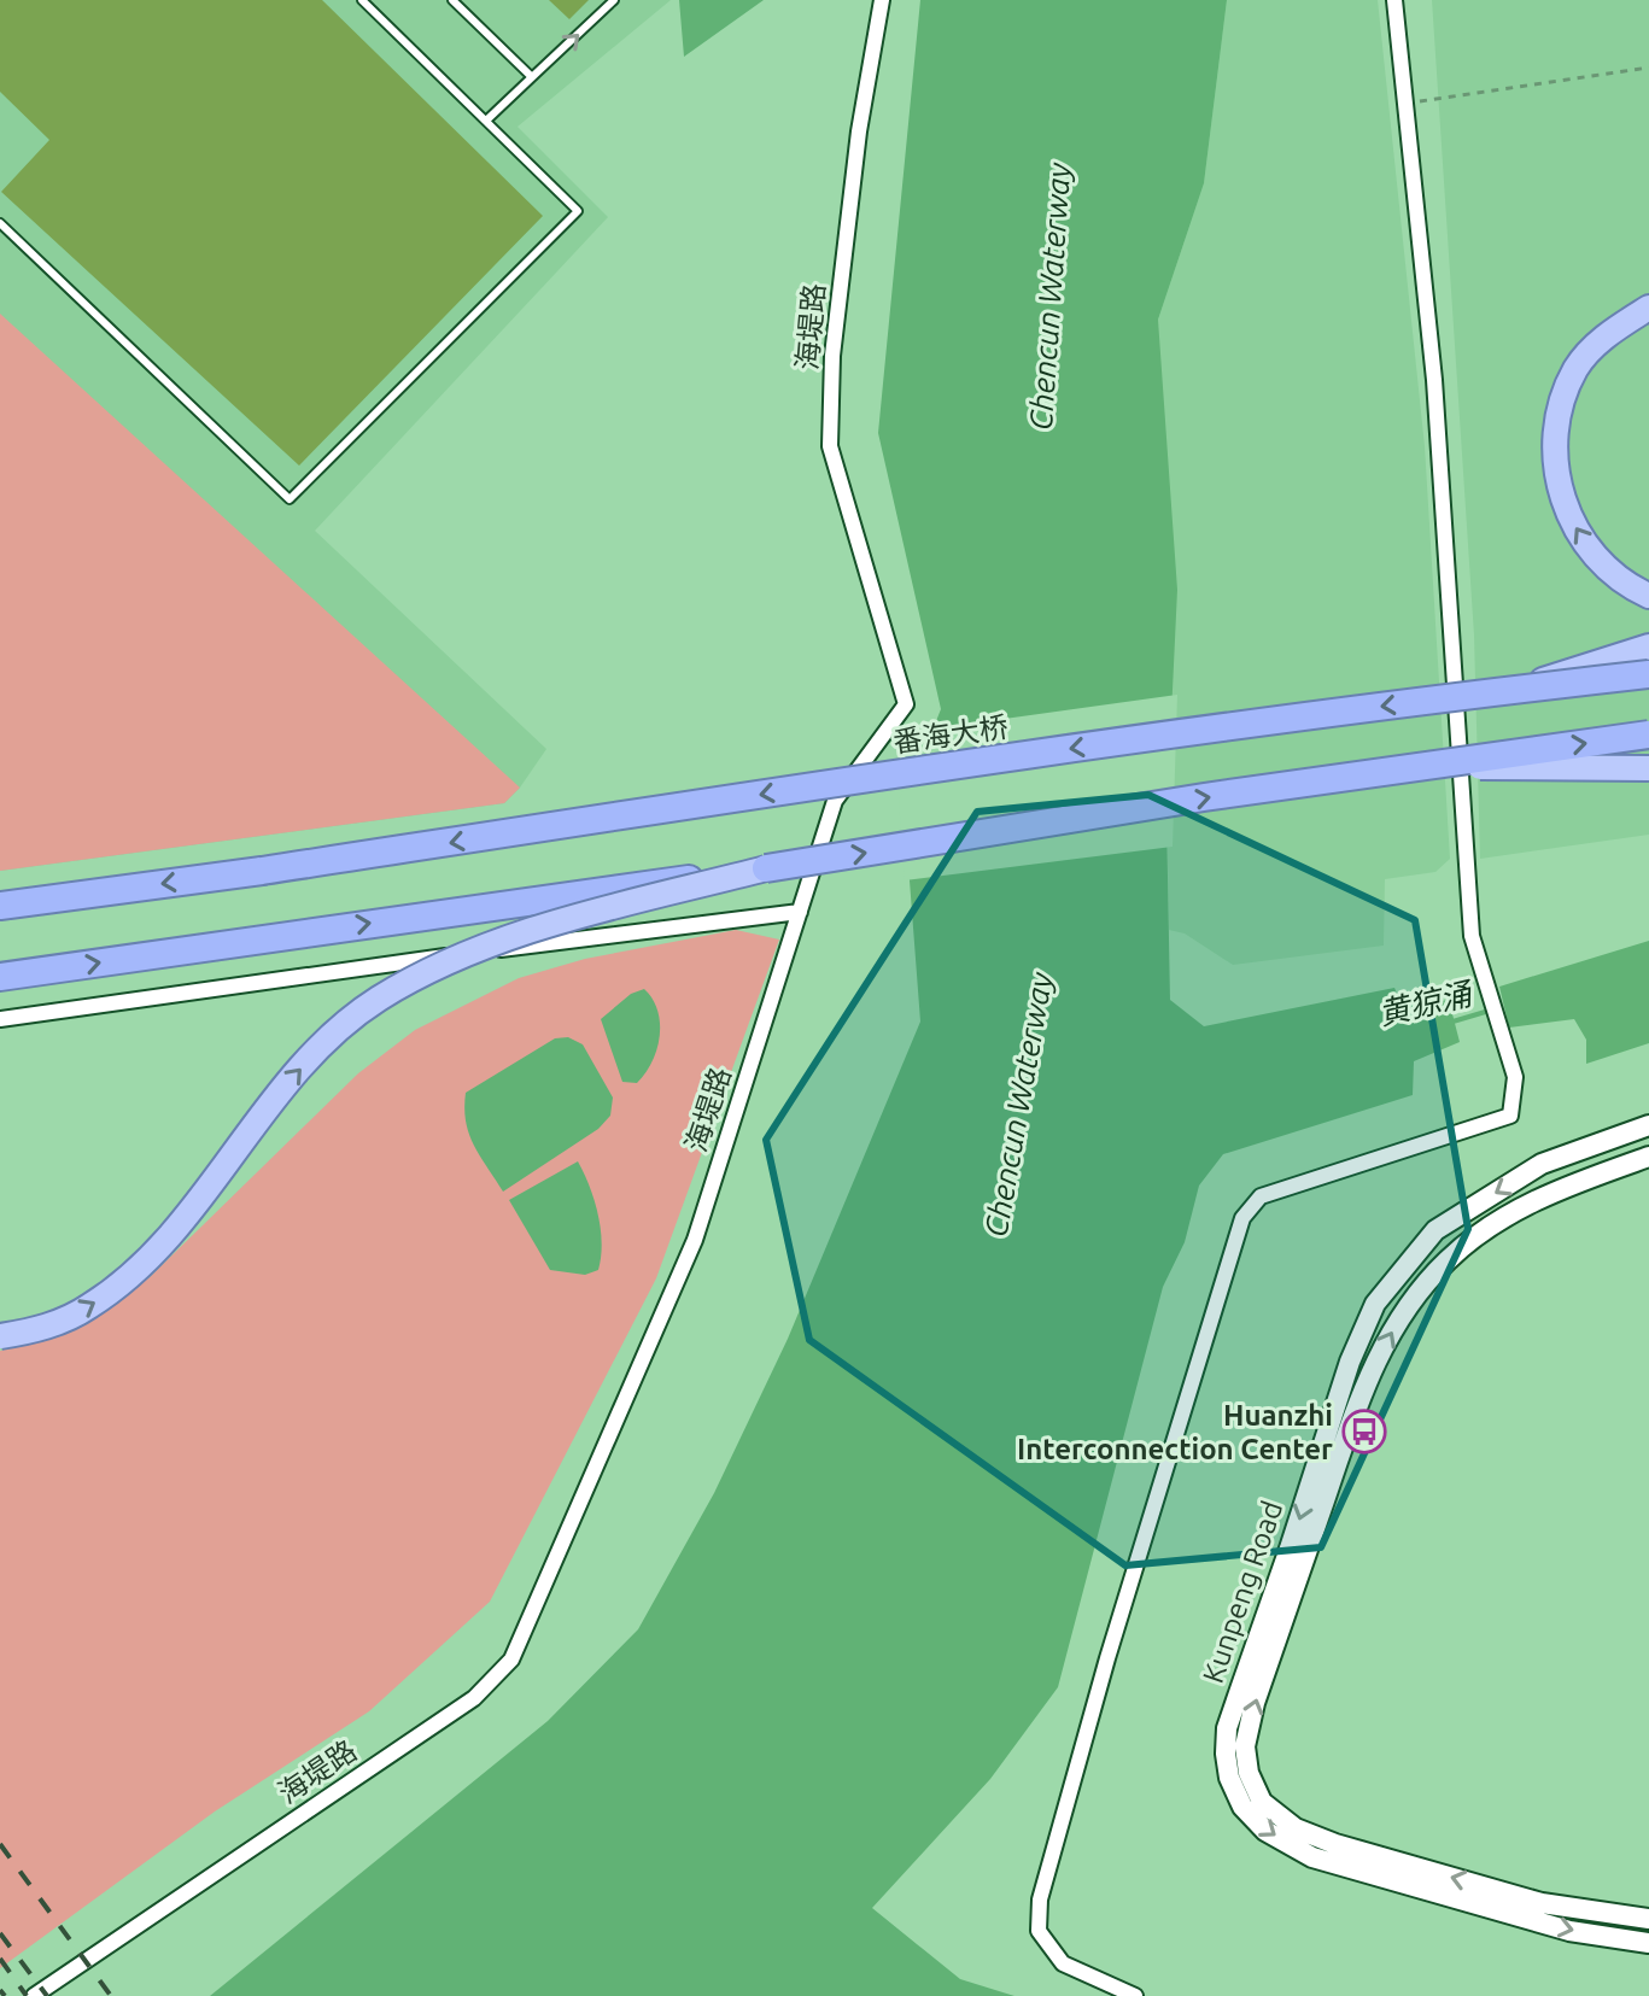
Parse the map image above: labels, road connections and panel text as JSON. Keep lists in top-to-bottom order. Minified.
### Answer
{"streets":{"highway":["番海大桥"],"street":["海堤路","Kunpeng Road"]},"water":["Chencun Waterway","黄猄涌"],"places":{"bus stop":["Huanzhi Interconnection Center"]}}
